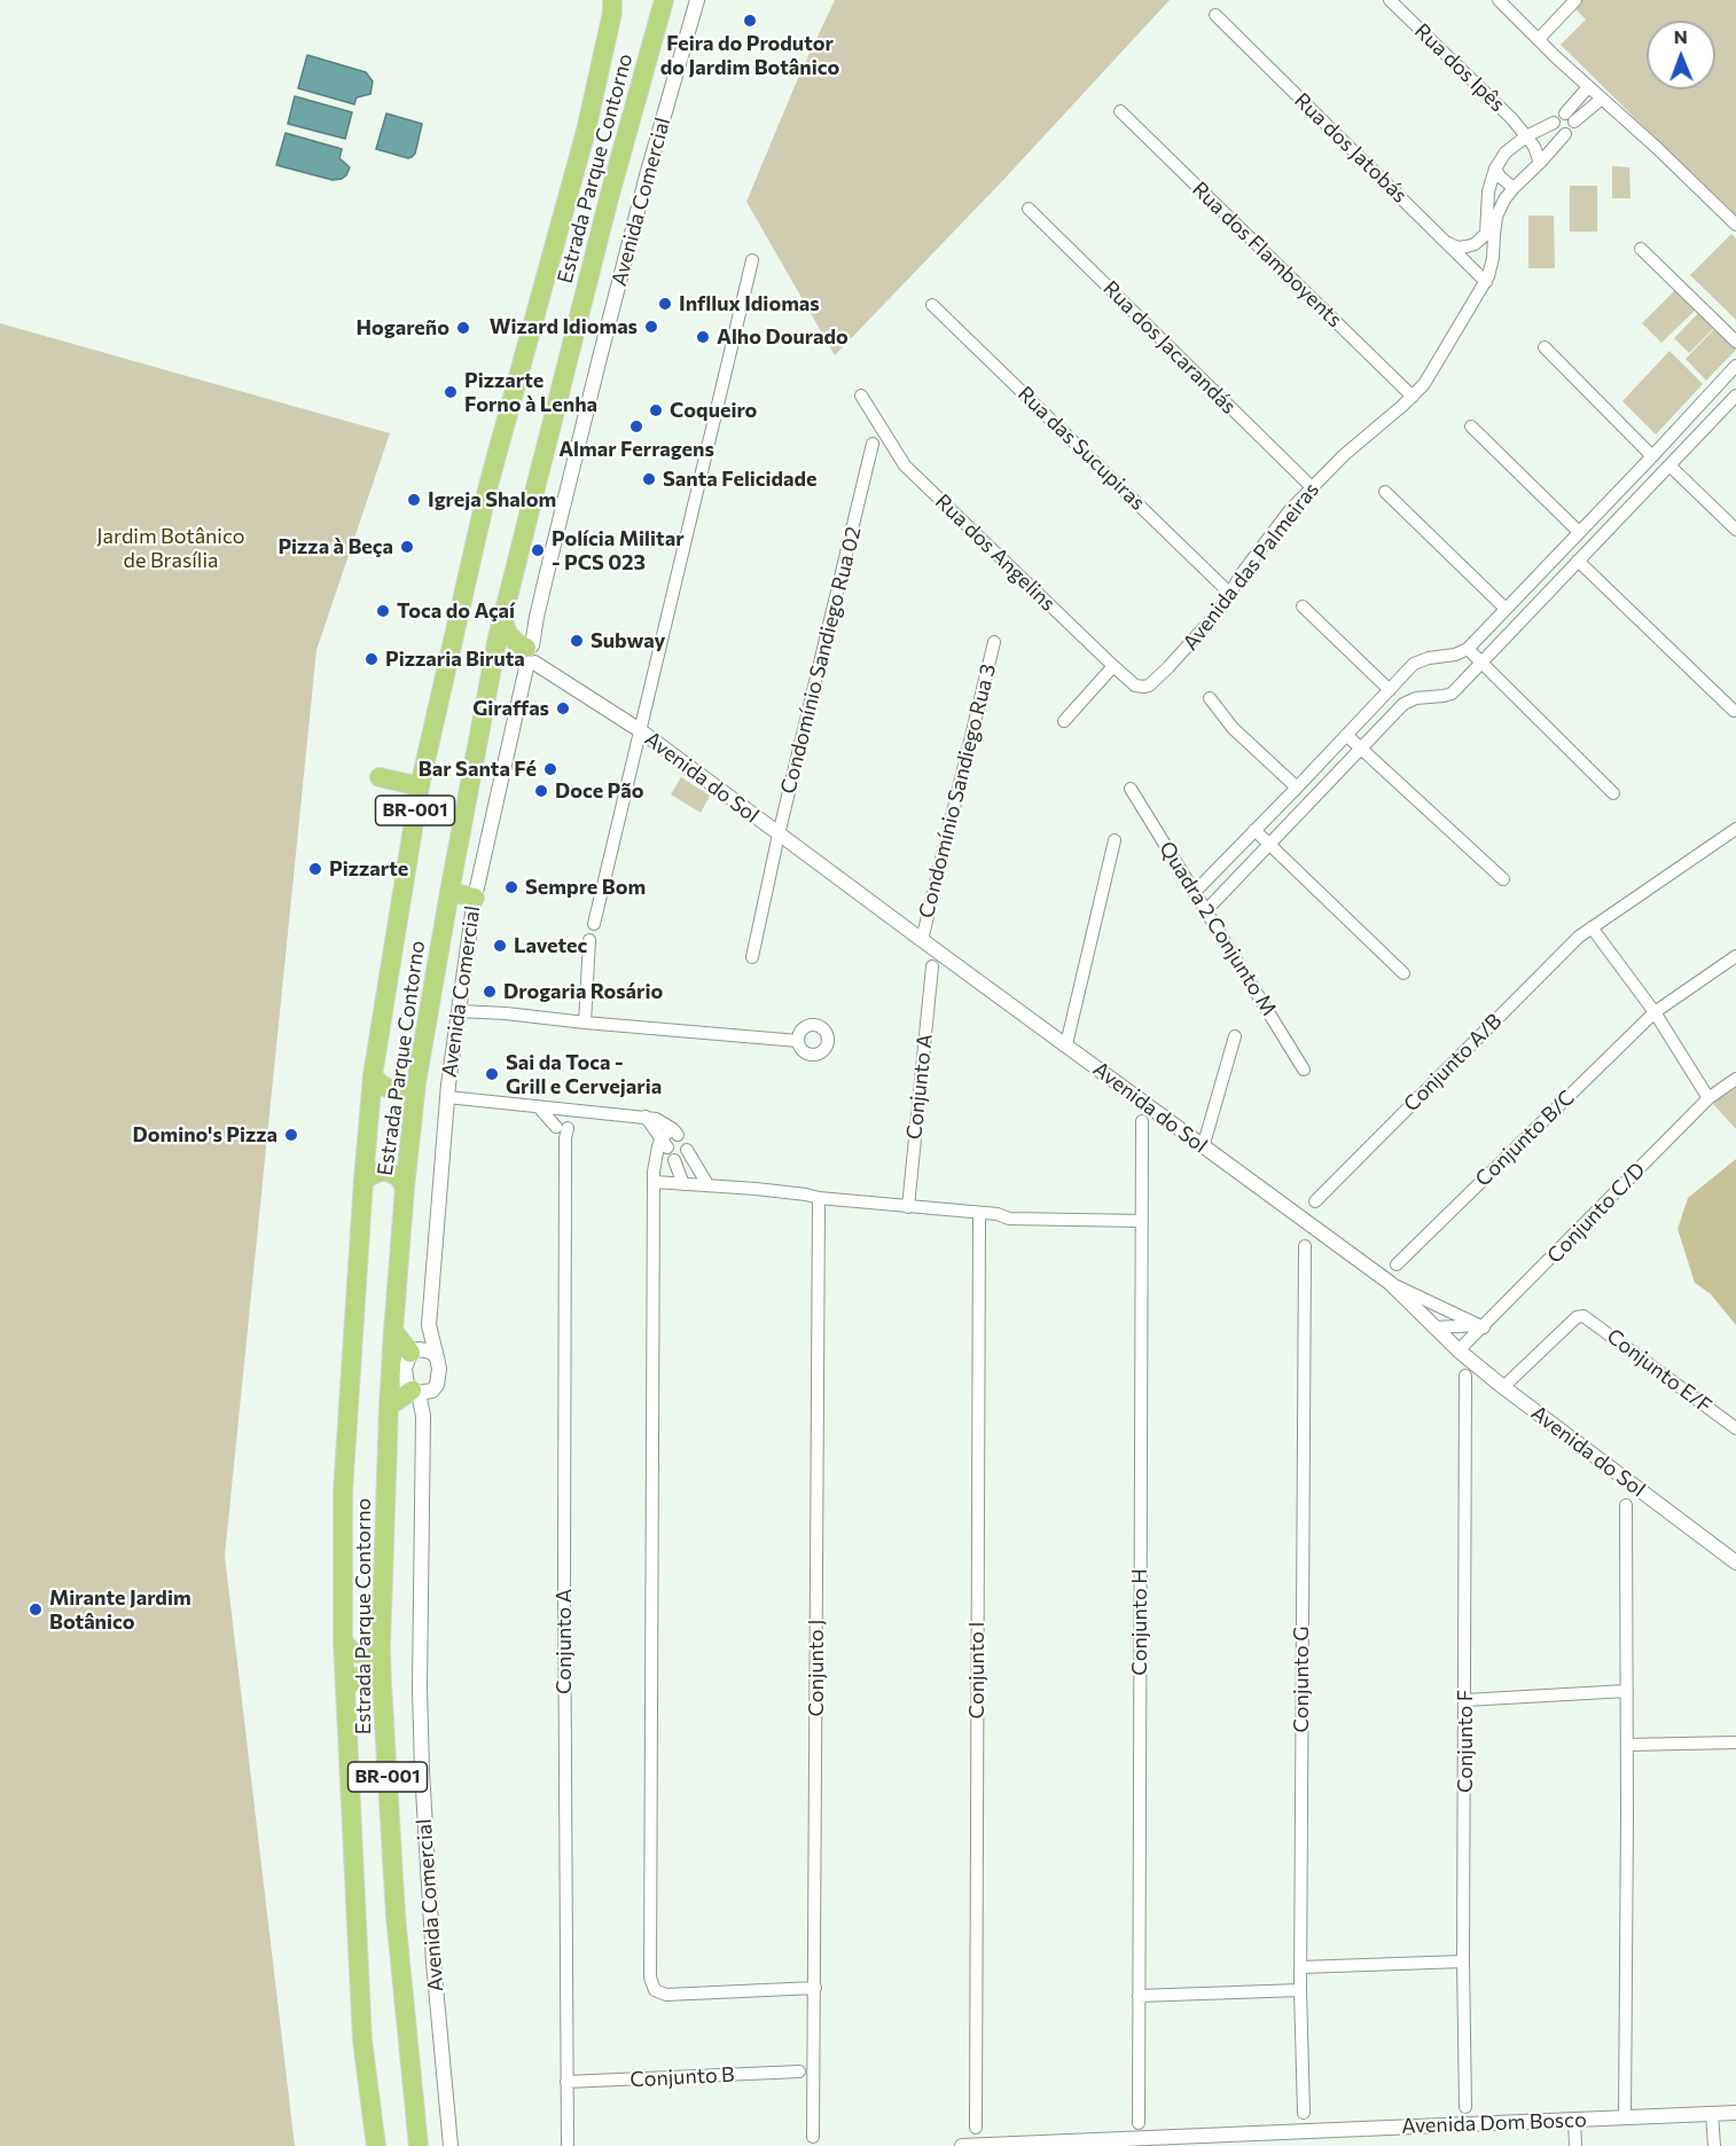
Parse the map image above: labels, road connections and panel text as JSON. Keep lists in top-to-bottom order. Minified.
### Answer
{"streets":{"highway":["Estrada Parque Contorno","BR-001"],"street":["Rua dos Ipês","Rua dos Jatobás","Avenida Comercial","Rua dos Flamboyents","Rua dos Jacarandás","Rua das Sucupiras","Rua dos Angelins","Avenida das Palmeiras","Condomínio Sandiego Rua 02","Avenida do Sol","Condomínio Sandiego Rua 3","Quadra 2 Conjunto M","Conjunto A/B","Conjunto A","Conjunto B/C","Conjunto C/D","Conjunto E/F","Conjunto H","Conjunto J","Conjunto I","Conjunto G","Conjunto F","Conjunto B","Avenida Dom Bosco"]},"crossings":[["Rua dos Ipês","Avenida das Palmeiras"],["Rua dos Jatobás","Avenida das Palmeiras"],["Avenida Comercial","Avenida do Sol"],["Rua dos Flamboyents","Avenida das Palmeiras"],["Rua dos Jacarandás","Avenida das Palmeiras"],["Rua das Sucupiras","Avenida das Palmeiras"],["Rua dos Angelins","Avenida das Palmeiras"],["Condomínio Sandiego Rua 02","Avenida do Sol"],["Avenida do Sol","Condomínio Sandiego Rua 3"],["Avenida do Sol","Conjunto C/D"],["Avenida do Sol","Conjunto E/F"],["Conjunto A","Conjunto B"]],"parks":["Jardim Botânico de Brasília"],"places":["Feira do Produtor do Jardim Botânico","Infllux Idiomas","Wizard Idiomas","Hogareño","Alho Dourado","Pizzarte Forno à Lenha","Coqueiro","Almar Ferragens","Santa Felicidade","Igreja Shalom","Pizza à Beça","Polícia Militar - PCS 023","Toca do Açaí","Subway","Pizzaria Biruta","Giraffas","Bar Santa Fé","Doce Pão","Pizzarte","Sempre Bom","Lavetec","Drogaria Rosário","Sai da Toca - Grill e Cervejaria","Domino's Pizza","Mirante Jardim Botânico"],"north":"top"}
